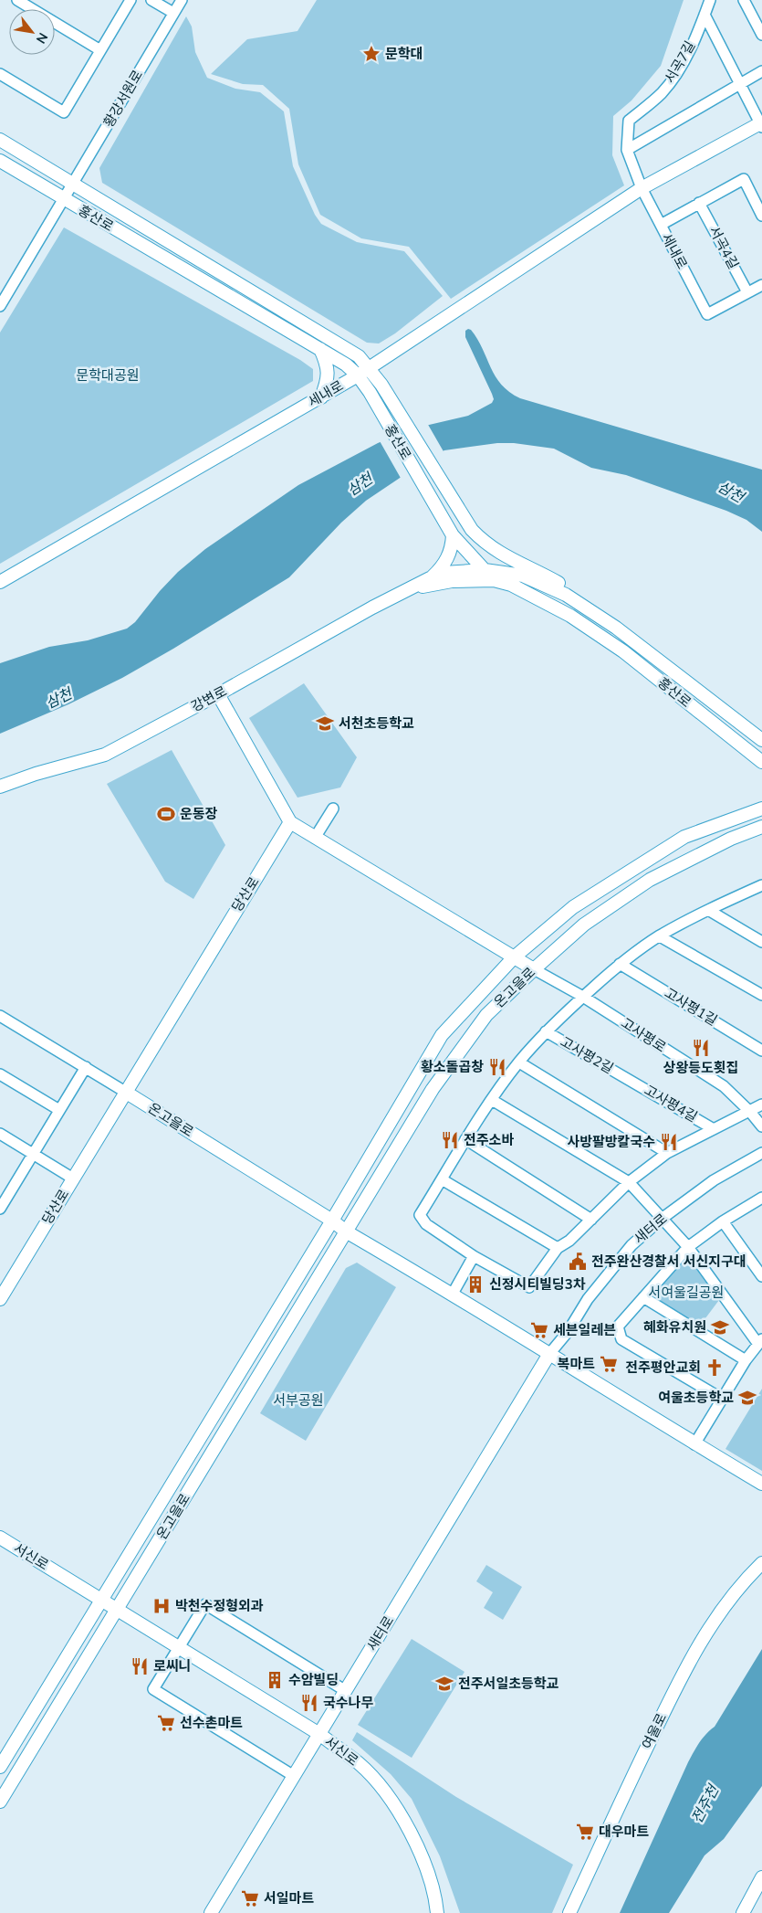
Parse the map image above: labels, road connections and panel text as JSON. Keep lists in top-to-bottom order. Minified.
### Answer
{"streets":{"street":["서곡7길","황강서원로","홍산로","서곡4길","세내로","강변로","당산로","온고을로","고사평1길","고사평로","고사평2길","고사평4길","새터로","서신로","여울로"]},"crossings":[["서곡7길","세내로"],["황강서원로","홍산로"],["홍산로","세내로"],["홍산로","강변로"],["서곡4길","세내로"],["당산로","온고을로"],["온고을로","고사평로"],["온고을로","서신로"],["고사평로","고사평2길"],["고사평로","고사평4길"],["고사평2길","고사평4길"],["새터로","서신로"]],"water":["삼천","전주천"],"parks":["문학대공원","서여울길공원","서부공원"],"places":{"place":["문학대"],"school or university":["서천초등학교","혜화유치원","여울초등학교","전주서일초등학교"],"sports":["운동장"],"restaurant":["상왕등도횟집","황소돌곱창","전주소바","사방팔방칼국수","로씨니","국수나무"],"public building":["전주완산경찰서 서신지구대"],"building":["신정시티빌딩3차","수암빌딩"],"supermarket":["세븐일레븐","복마트","선수촌마트","대우마트","서일마트"],"church":["전주평안교회"],"hospital":["박천수정형외과"]},"north":"bottom right"}
